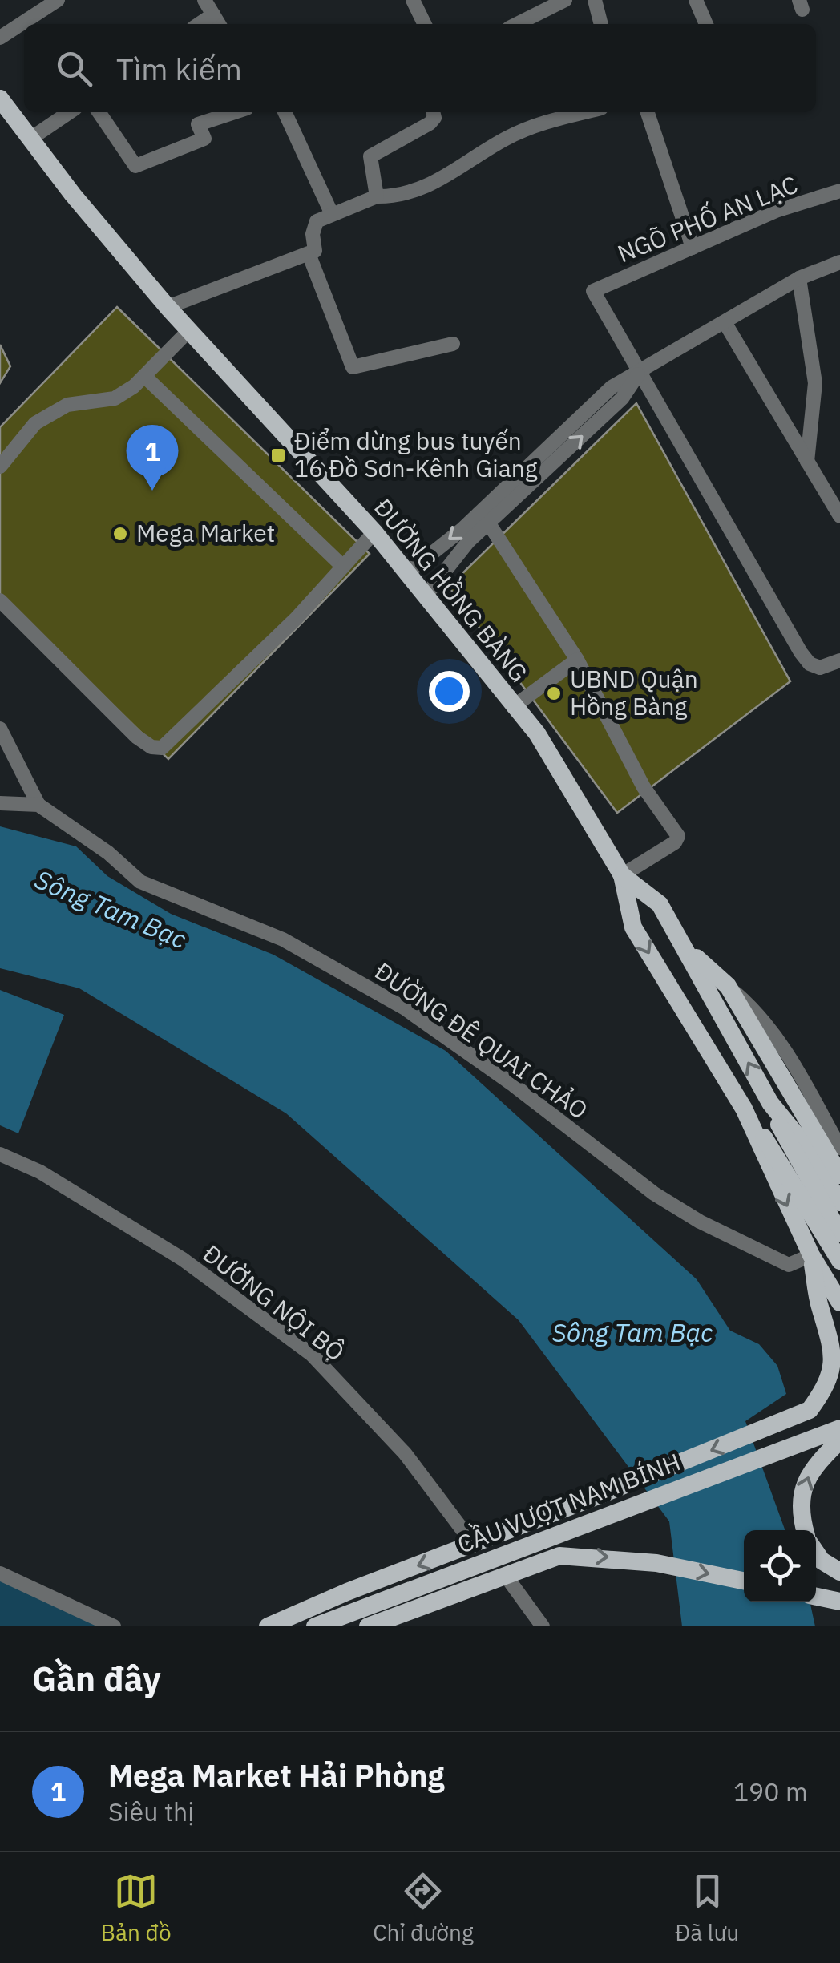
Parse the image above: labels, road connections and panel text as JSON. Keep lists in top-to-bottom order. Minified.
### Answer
{"streets":{"main road":["ĐƯỜNG HỒNG BÀNG","CẦU VƯỢT NAM BÍNH"],"street":["NGÕ PHỐ AN LẠC","ĐƯỜNG ĐÊ QUAI CHẢO","ĐƯỜNG NỘI BỘ"]},"crossings":[["ĐƯỜNG HỒNG BÀNG","ĐƯỜNG ĐÊ QUAI CHẢO"]],"water":["Sông Tam Bạc"],"places":{"transit":["Điểm dừng bus tuyến 16 Đồ Sơn-Kênh Giang"],"other":["Mega Market","UBND Quận Hồng Bàng"]},"page":{"search":"Tìm kiếm","pins":"1","heading":"Gần đây","list":[{"mark":"1","name":"Mega Market Hải Phòng","note":"Siêu thị","value":"190 m"}],"nav":["Bản đồ","Chỉ đường","Đã lưu"]}}
